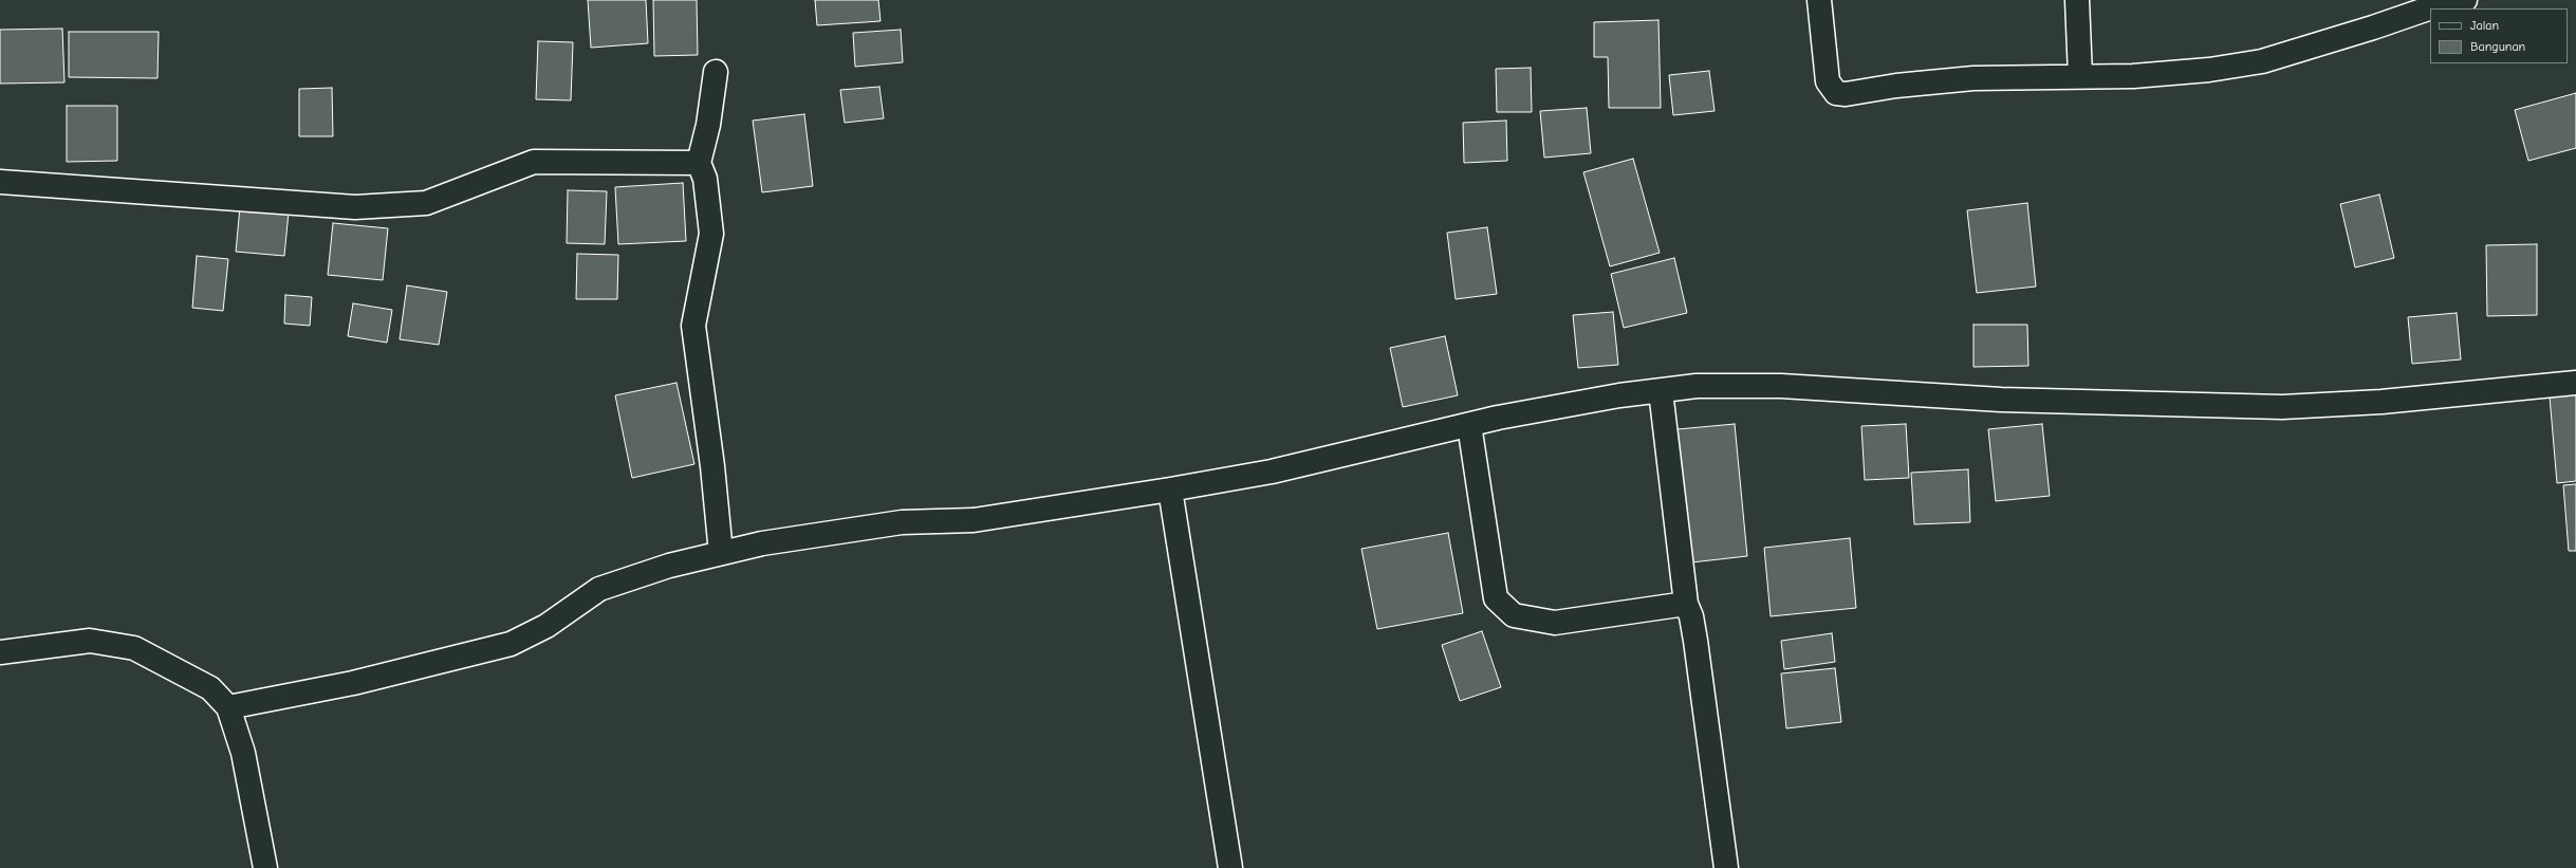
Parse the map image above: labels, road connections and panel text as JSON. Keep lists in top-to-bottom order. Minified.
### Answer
{"legend":["Jalan","Bangunan"]}
